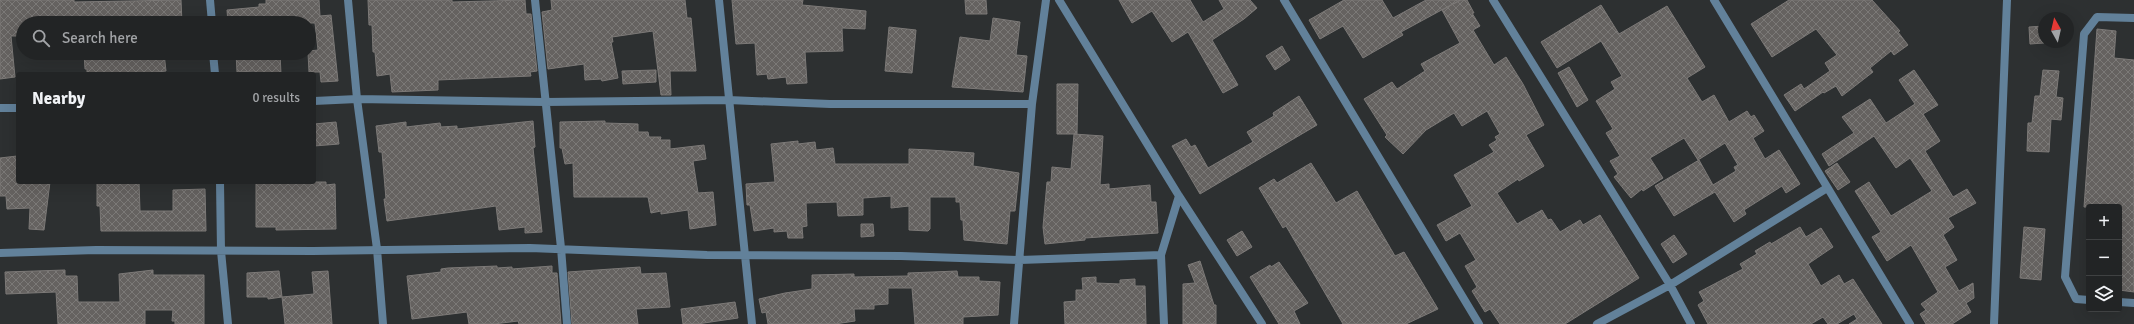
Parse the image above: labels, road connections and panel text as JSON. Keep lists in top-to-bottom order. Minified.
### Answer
{"north":"top","page":{"search":"Search here","heading":["Nearby","0 results"],"map_buttons":["+","−"]}}
